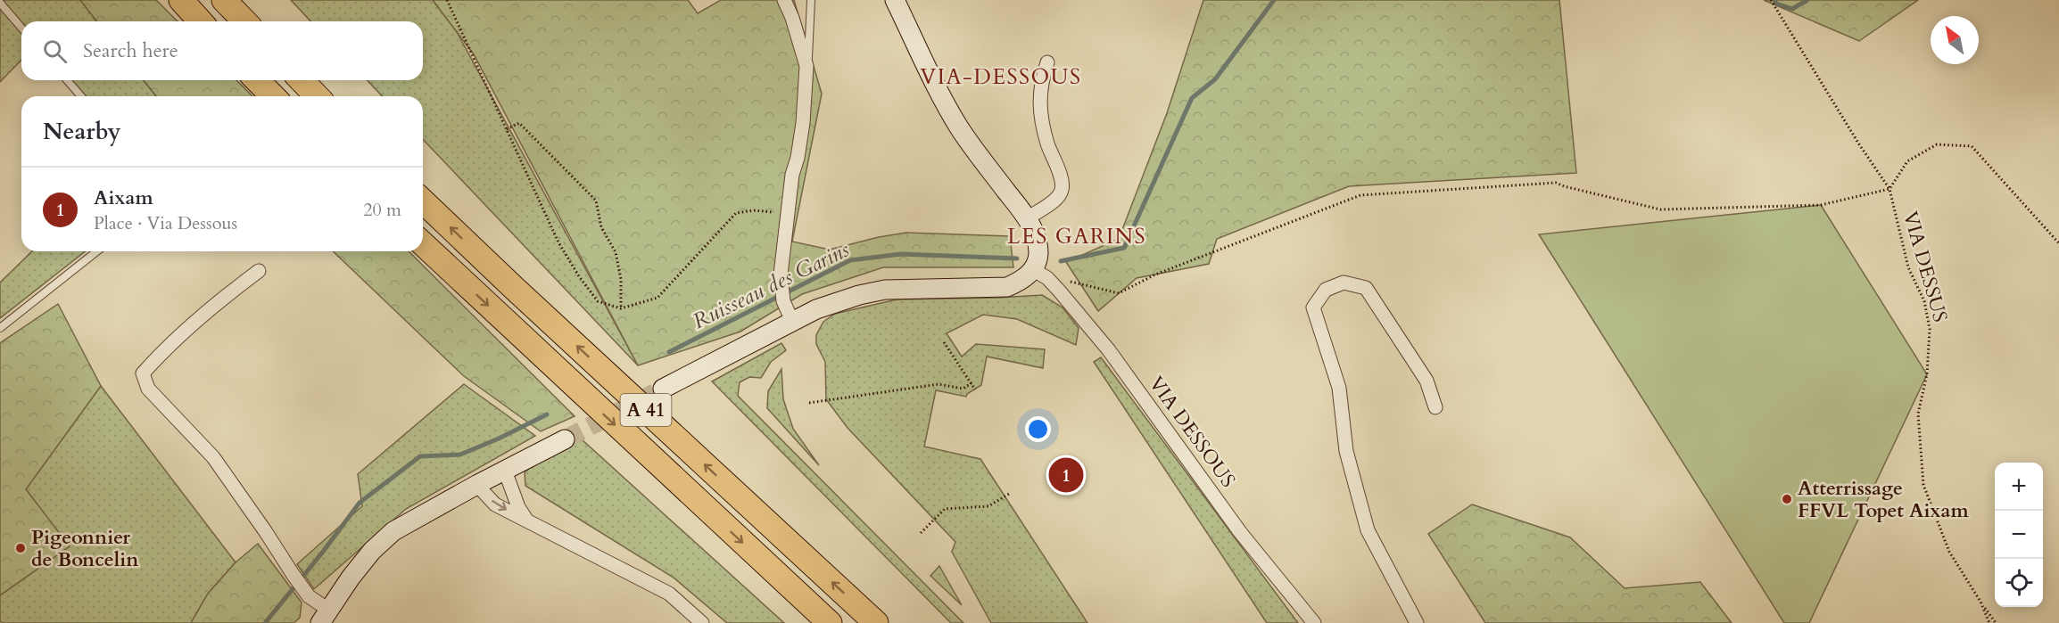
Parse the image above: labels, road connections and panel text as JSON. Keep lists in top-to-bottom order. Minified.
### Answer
{"streets":{"highway":["A 41"],"street":["VIA DESSOUS"],"path":["VIA DESSUS"]},"districts":["VIA-DESSOUS","LES GARINS"],"water":["Ruisseau des Garins"],"places":["Atterrissage FFVL Topet Aixam","Pigeonnier de Boncelin"],"north":"top left","page":{"search":"Search here","heading":"Nearby","list":[{"mark":"1","name":"Aixam","note":"Place · Via Dessous","value":"20 m"}],"pins":"1","map_buttons":["+","−"]}}
